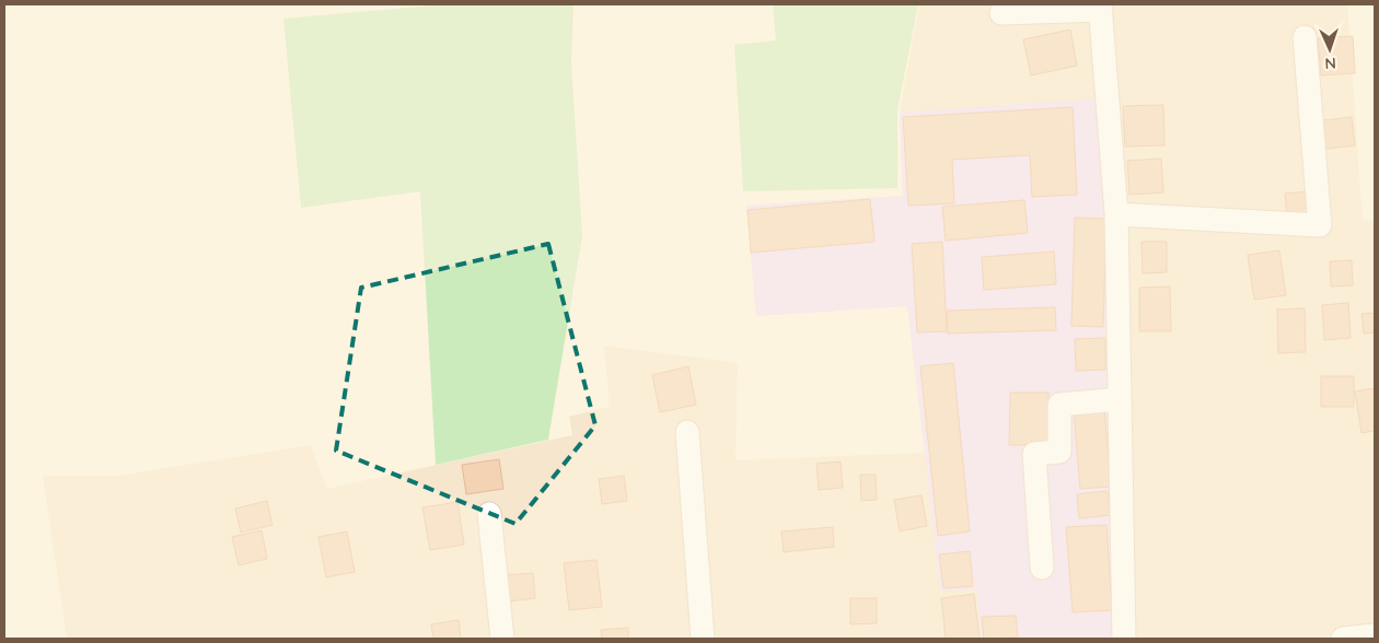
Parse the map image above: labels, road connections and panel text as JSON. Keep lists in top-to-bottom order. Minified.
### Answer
{"north":"bottom"}
